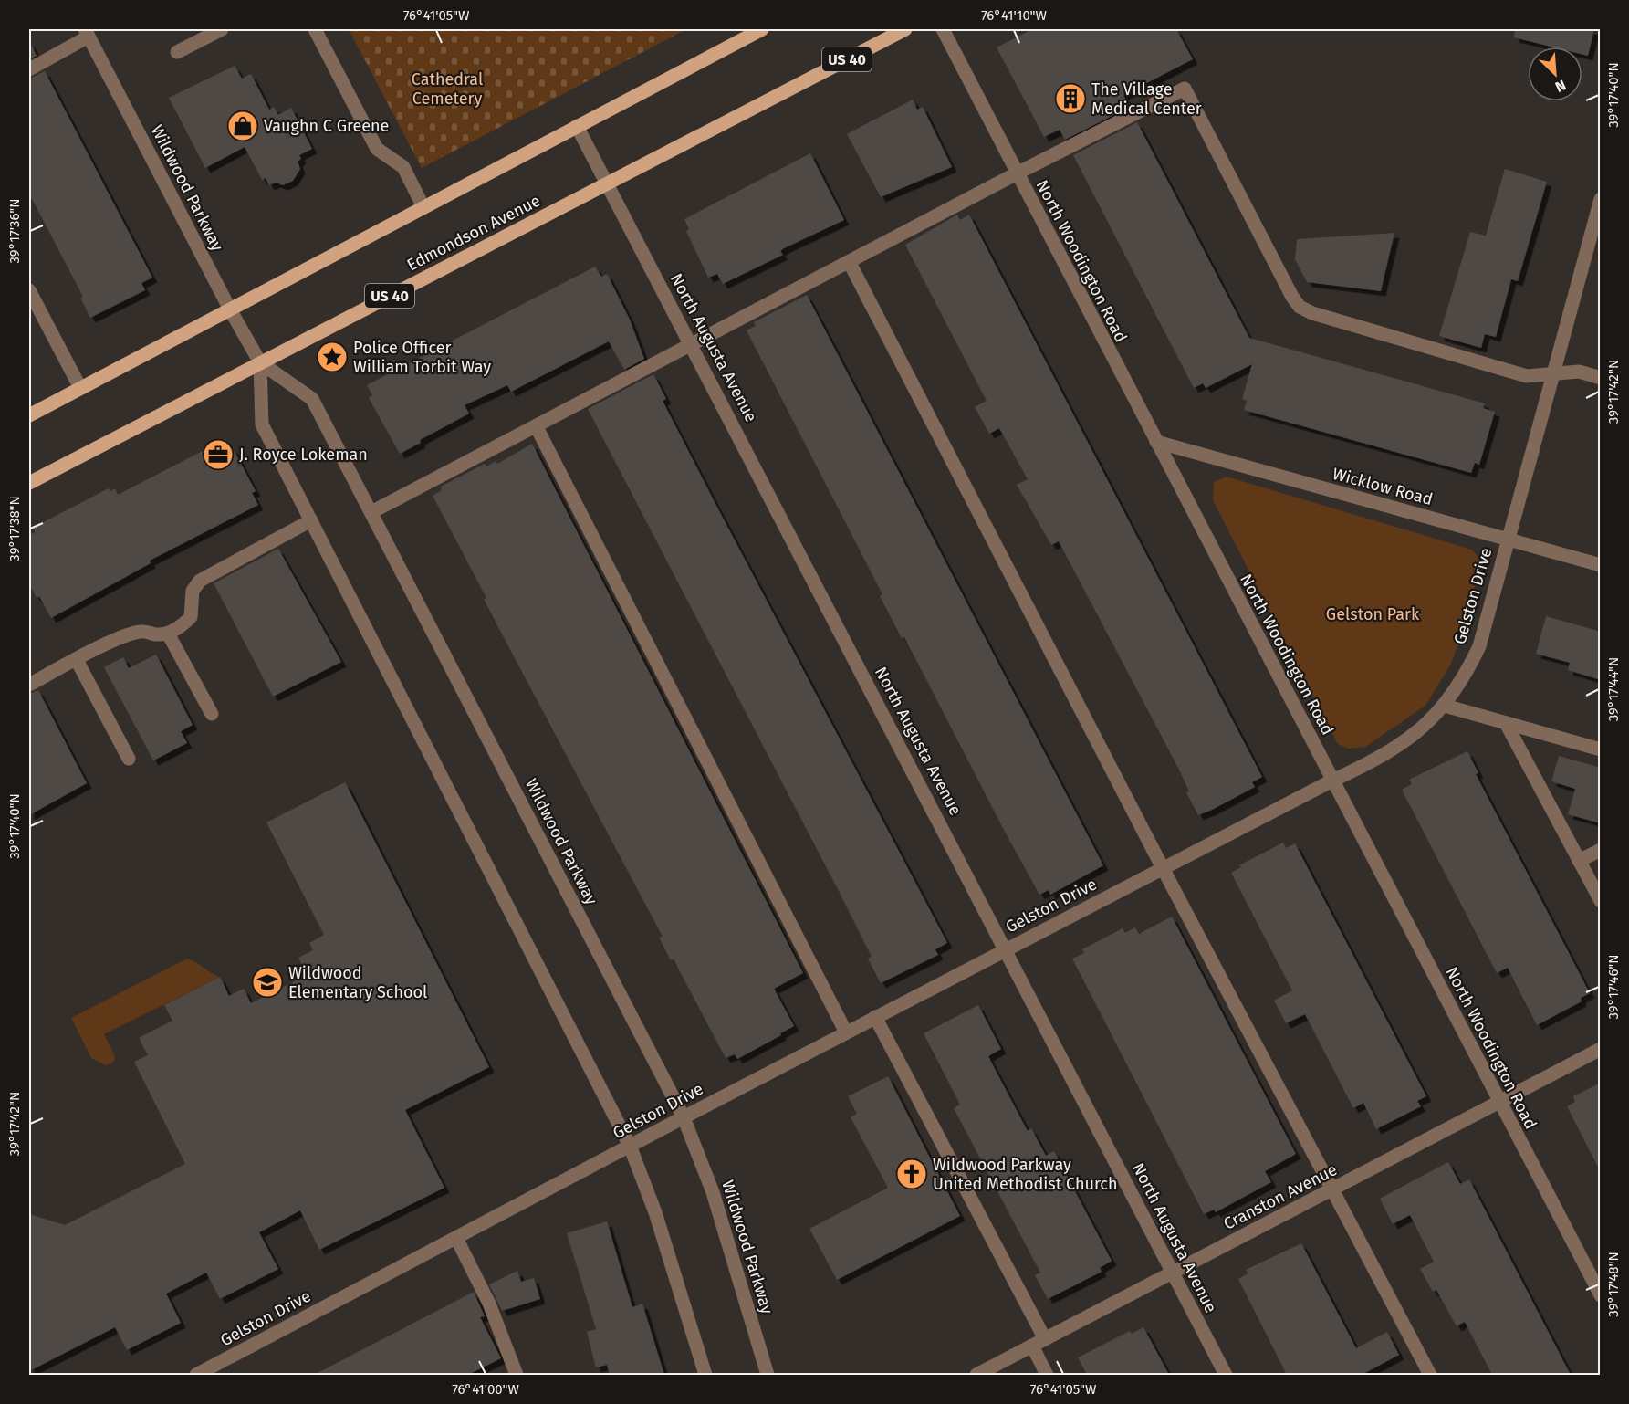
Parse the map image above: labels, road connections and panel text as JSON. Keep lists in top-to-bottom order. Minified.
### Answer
{"streets":{"main road":["US 40","Edmondson Avenue"],"street":["Wildwood Parkway","North Woodington Road","North Augusta Avenue","Wicklow Road","Gelston Drive","Cranston Avenue"]},"crossings":[["Wildwood Parkway","Edmondson Avenue"],["Wildwood Parkway","Gelston Drive"],["Edmondson Avenue","North Augusta Avenue"],["North Woodington Road","Wicklow Road"],["North Woodington Road","Gelston Drive"],["North Woodington Road","Cranston Avenue"],["North Augusta Avenue","Gelston Drive"],["North Augusta Avenue","Cranston Avenue"],["Wicklow Road","Gelston Drive"]],"parks":["Cathedral Cemetery","Gelston Park"],"places":{"building":["The Village Medical Center"],"shop":["Vaughn C Greene"],"place":["Police Officer William Torbit Way"],"office":["J. Royce Lokeman"],"school or university":["Wildwood Elementary School"],"church":["Wildwood Parkway United Methodist Church"]},"north":"bottom right","coordinates":["76°41'05\"W","76°41'10\"W","39°17'40\"N","39°17'36\"N","39°17'42\"N","39°17'38\"N","39°17'44\"N","39°17'46\"N","39°17'48\"N","76°41'00\"W"]}
